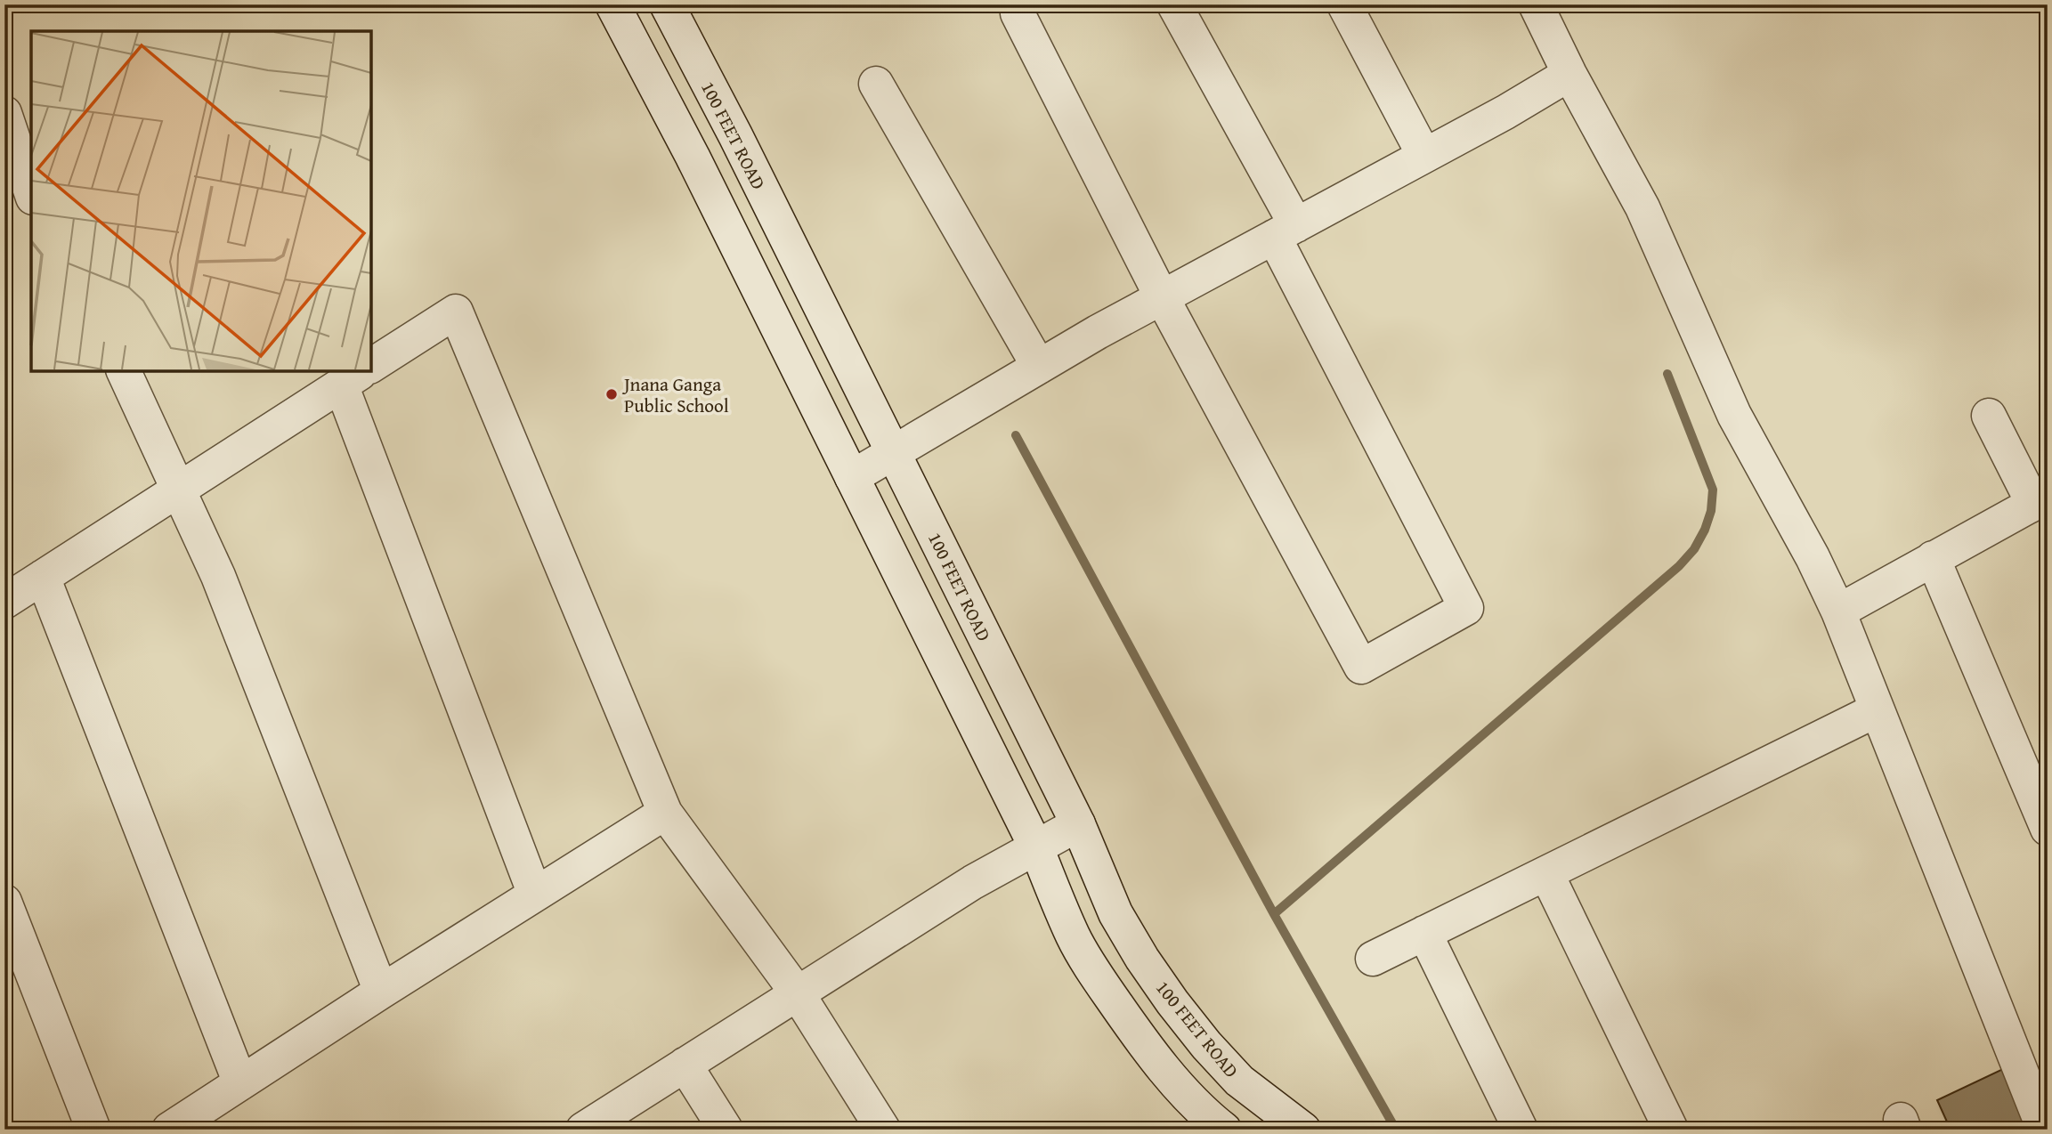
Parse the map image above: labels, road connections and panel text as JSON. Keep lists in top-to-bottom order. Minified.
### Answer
{"streets":{"street":["100 FEET ROAD"]},"places":["Jnana Ganga Public School"]}
